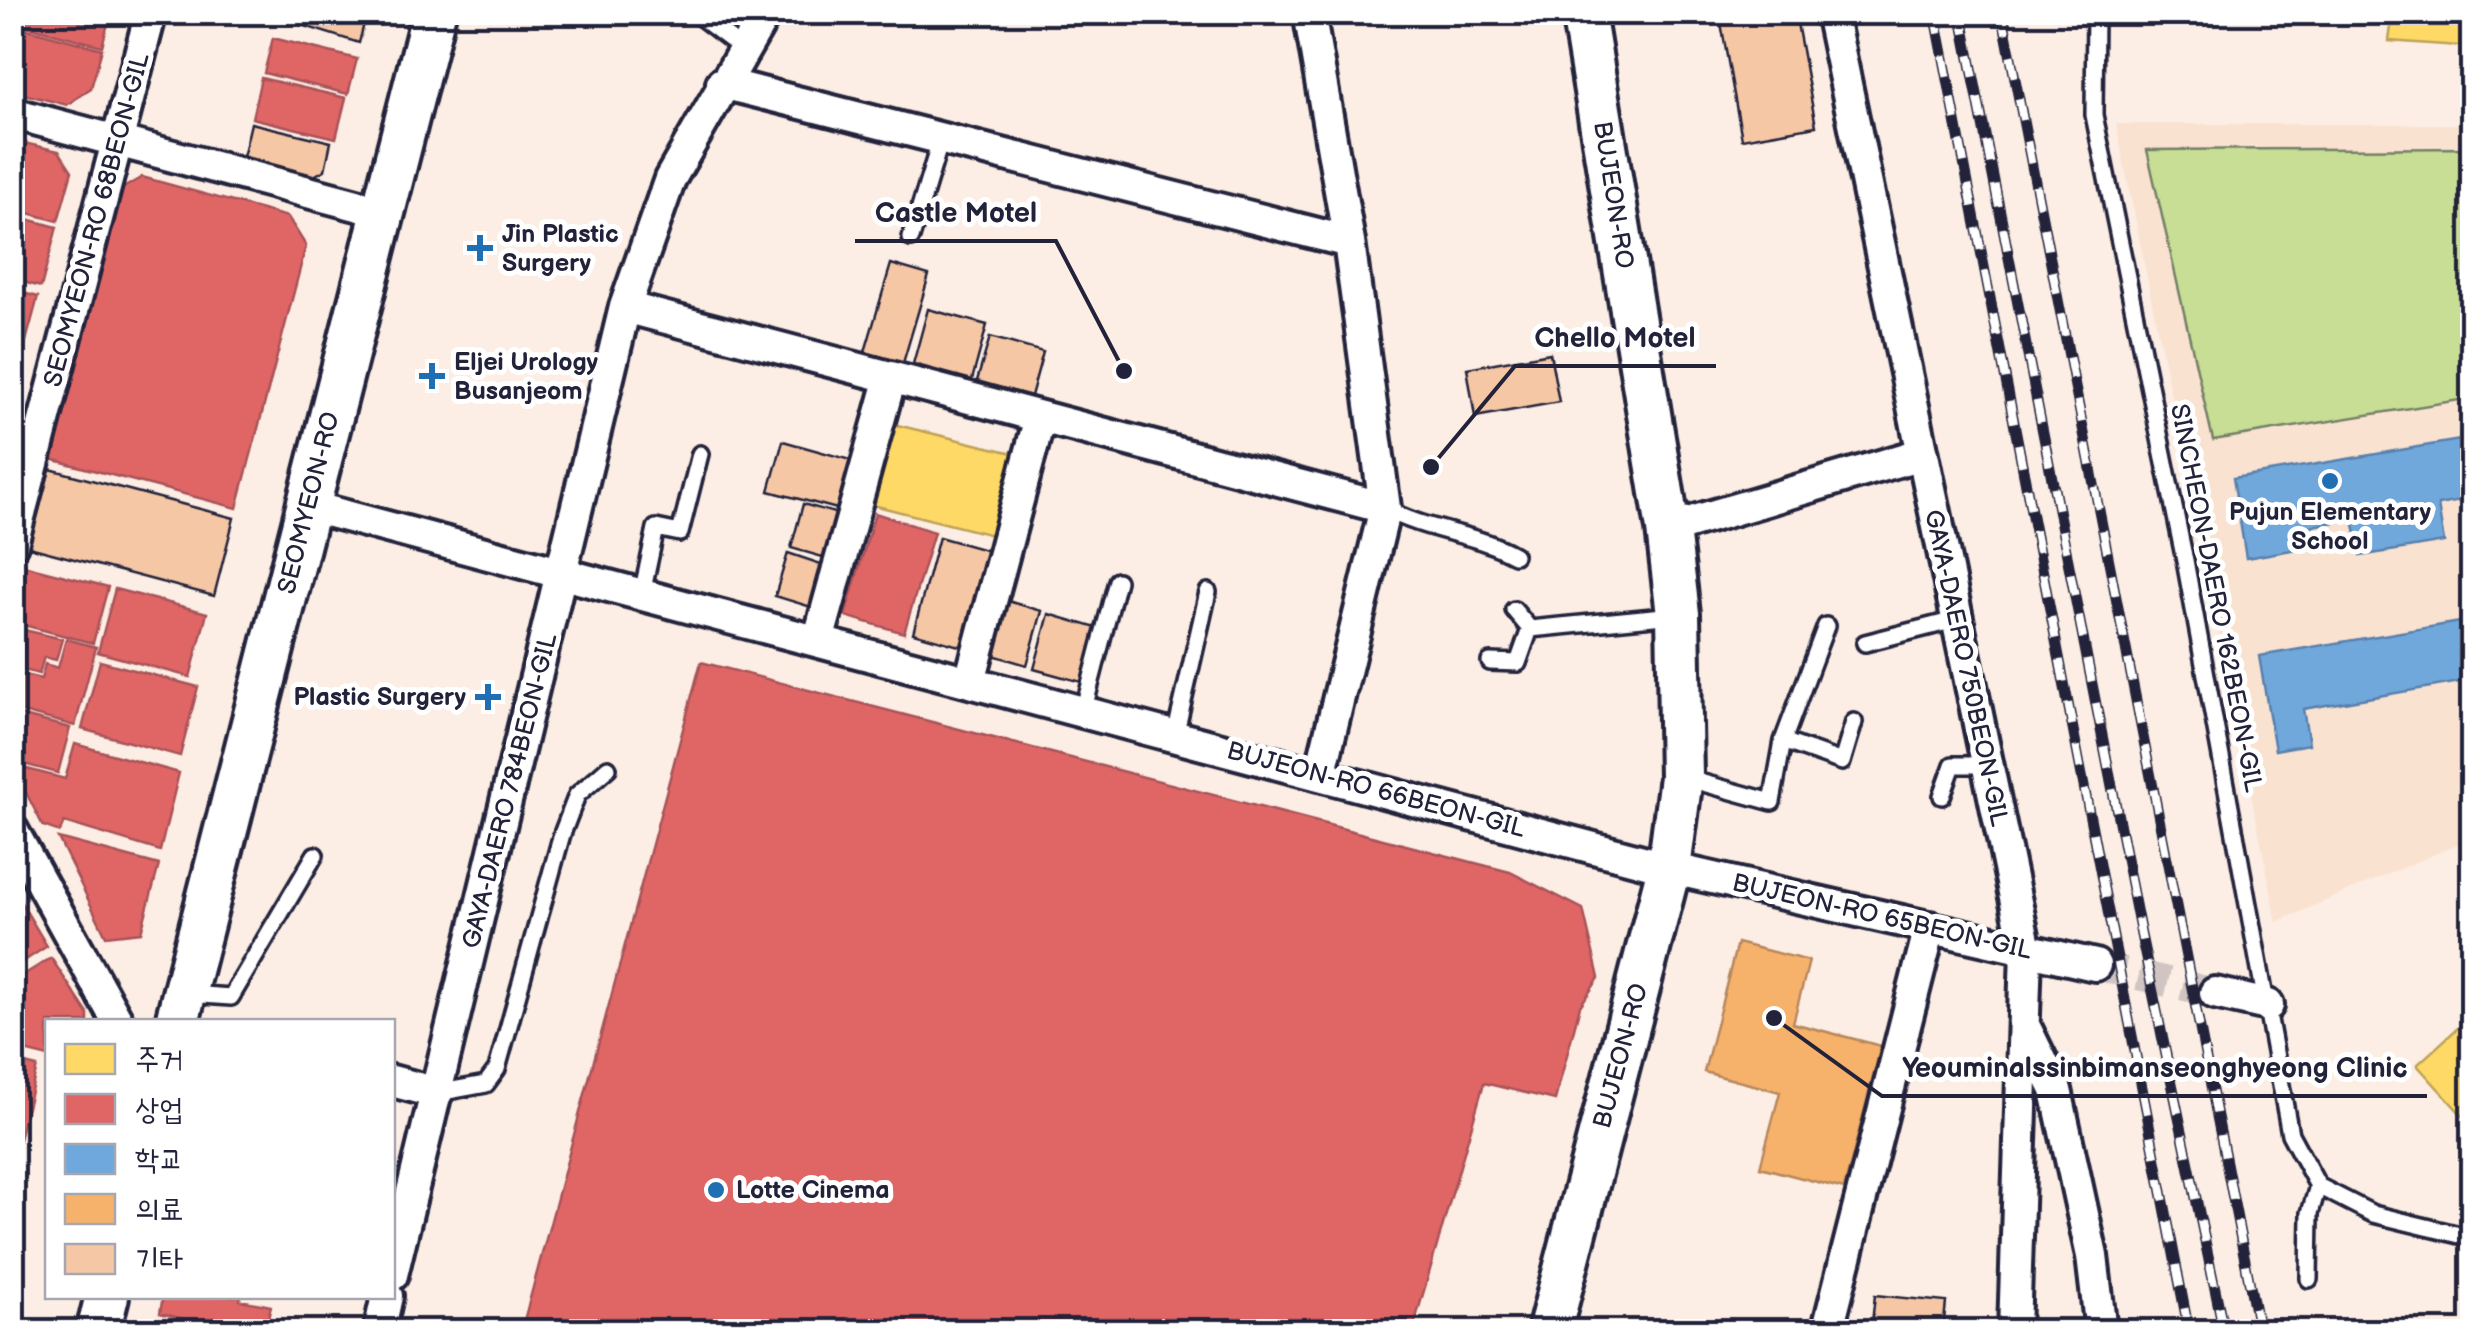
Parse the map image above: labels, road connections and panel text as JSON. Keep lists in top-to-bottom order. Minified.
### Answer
{"streets":{"main road":["BUJEON-RO","SEOMYEON-RO"],"street":["SEOMYEON-RO 68BEON-GIL","GAYA-DAERO 750BEON-GIL","BUJEON-RO 66BEON-GIL","GAYA-DAERO 784BEON-GIL","BUJEON-RO 65BEON-GIL"],"lane":["SINCHEON-DAERO 162BEON-GIL"]},"crossings":[["BUJEON-RO","BUJEON-RO 66BEON-GIL"],["BUJEON-RO","BUJEON-RO 65BEON-GIL"],["SEOMYEON-RO","BUJEON-RO 66BEON-GIL"],["GAYA-DAERO 750BEON-GIL","BUJEON-RO 65BEON-GIL"],["BUJEON-RO 66BEON-GIL","GAYA-DAERO 784BEON-GIL"],["BUJEON-RO 66BEON-GIL","BUJEON-RO 65BEON-GIL"]],"places":{"health":["Jin Plastic Surgery","Eljei Urology Busanjeom","Plastic Surgery"],"other":["Castle Motel","Chello Motel","Pujun Elementary School","Yeouminalssinbimanseonghyeong Clinic","Lotte Cinema"]},"legend":["주거","상업","학교","의료","기타"]}
